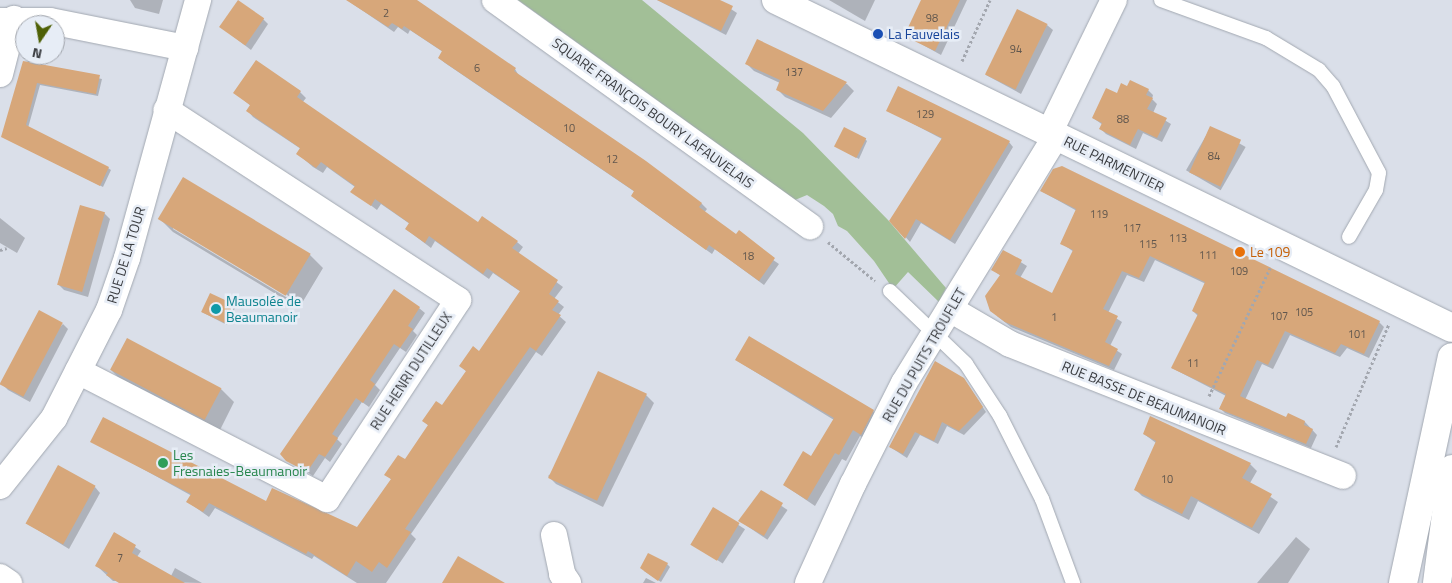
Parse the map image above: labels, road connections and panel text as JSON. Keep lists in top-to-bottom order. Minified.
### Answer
{"streets":{"main road":["RUE PARMENTIER"],"street":["SQUARE FRANÇOIS BOURY LAFAUVELAIS","RUE DE LA TOUR","RUE DU PUITS TROUFLET","RUE HENRI DUTILLEUX","RUE BASSE DE BEAUMANOIR"]},"crossings":[["RUE PARMENTIER","RUE DU PUITS TROUFLET"],["RUE DE LA TOUR","RUE HENRI DUTILLEUX"],["RUE DU PUITS TROUFLET","RUE BASSE DE BEAUMANOIR"]],"places":["La Fauvelais","Le 109","Mausolée de Beaumanoir","Les Fresnaies-Beaumanoir"],"house_numbers":["2","98","94","6","137","129","88","10","84","12","119","117","113","115","111","18","109","105","107","1","101","11","10","7"],"north":"bottom"}
